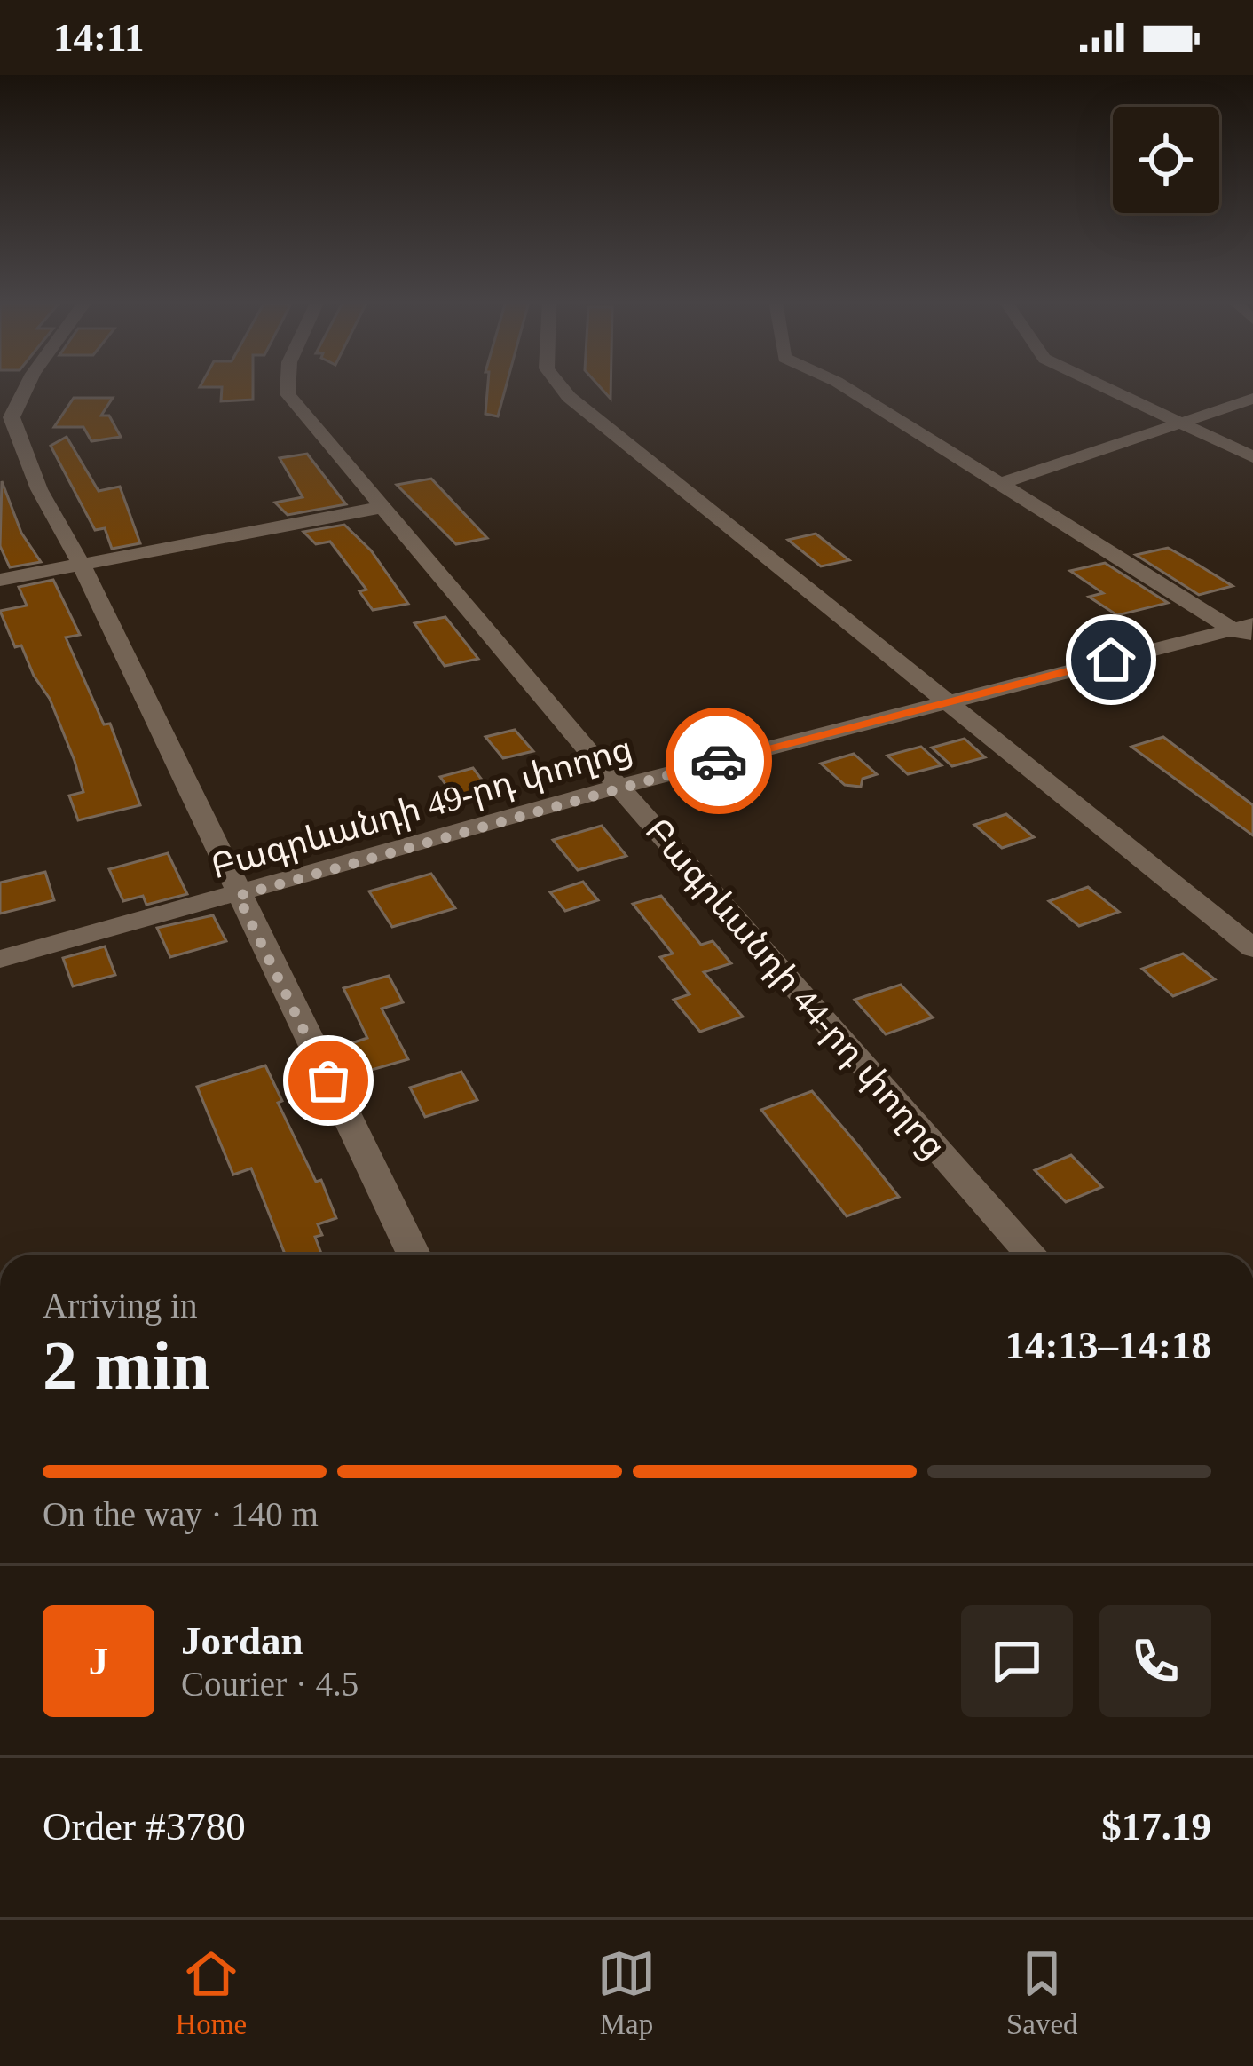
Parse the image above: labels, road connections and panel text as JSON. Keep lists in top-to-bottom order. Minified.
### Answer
{"streets":{"street":["Բագրևանդի 49-րդ փողոց","Բագրևանդի 44-րդ փողոց"]},"crossings":[["Բագրևանդի 49-րդ փողոց","Բագրևանդի 44-րդ փողոց"]],"page":{"status":"14:11","heading":["2 min","Arriving in","14:13–14:18"],"panel":["Jordan","Courier · 4.5","Order #3780","$17.19"],"bar":"On the way · 140 m","round":"J","tabs":["Home","Map","Saved"]}}
